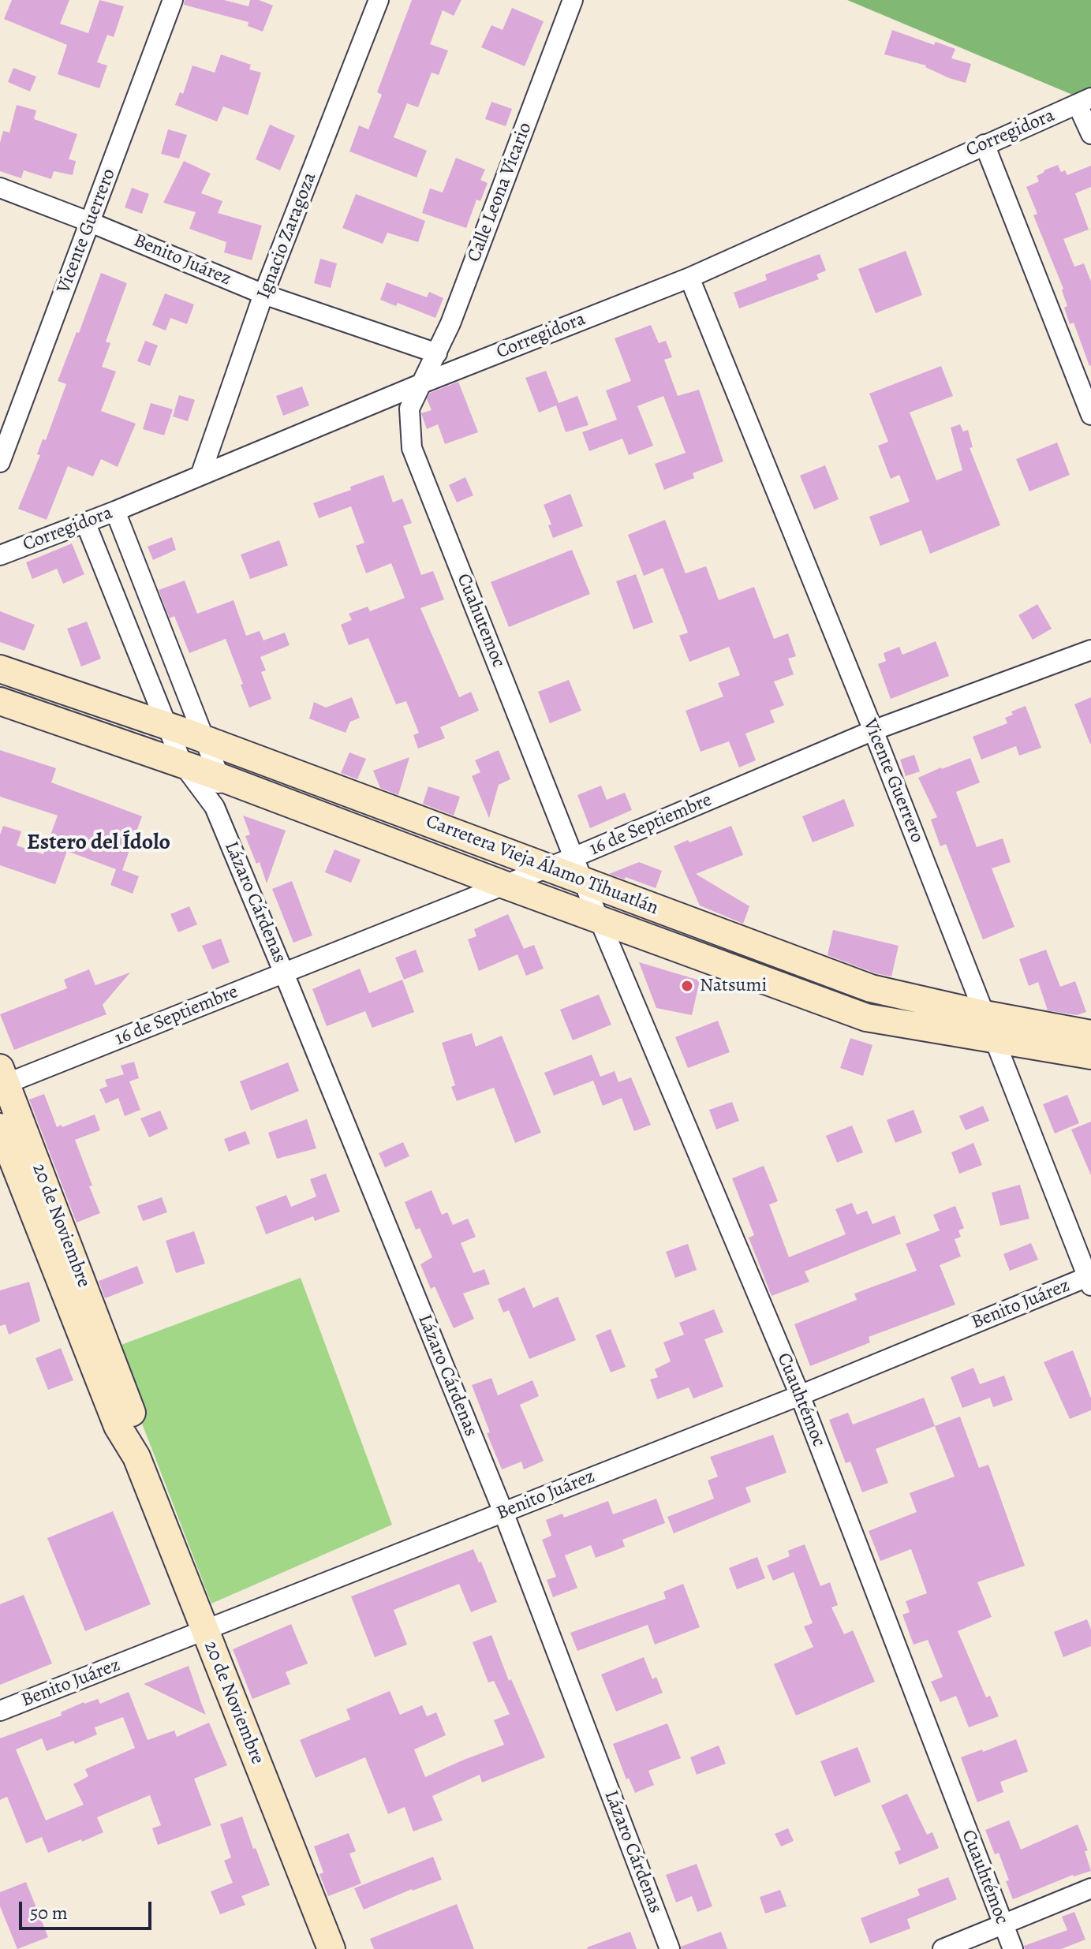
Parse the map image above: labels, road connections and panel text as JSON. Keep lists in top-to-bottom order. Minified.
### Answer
{"streets":{"main road":["Carretera Vieja Álamo Tihuatlán","20 de Noviembre"],"street":["Corregidora","Calle Leona Vicario","Vicente Guerrero","Ignacio Zaragoza","Benito Juárez","Cuahutemoc","16 de Septiembre","Lázaro Cárdenas","Cuauhtémoc"]},"crossings":[["Corregidora","Calle Leona Vicario"],["Corregidora","Vicente Guerrero"],["Corregidora","Ignacio Zaragoza"],["Corregidora","Cuahutemoc"],["Corregidora","Lázaro Cárdenas"],["Calle Leona Vicario","Benito Juárez"],["Calle Leona Vicario","Cuahutemoc"],["Vicente Guerrero","Benito Juárez"],["Vicente Guerrero","16 de Septiembre"],["Vicente Guerrero","Carretera Vieja Álamo Tihuatlán"],["Ignacio Zaragoza","Benito Juárez"],["Benito Juárez","Lázaro Cárdenas"],["Benito Juárez","20 de Noviembre"],["Benito Juárez","Cuauhtémoc"],["Cuahutemoc","16 de Septiembre"],["Cuahutemoc","Carretera Vieja Álamo Tihuatlán"],["Cuahutemoc","Cuauhtémoc"],["16 de Septiembre","Carretera Vieja Álamo Tihuatlán"],["16 de Septiembre","Lázaro Cárdenas"],["16 de Septiembre","20 de Noviembre"],["16 de Septiembre","Cuauhtémoc"],["Carretera Vieja Álamo Tihuatlán","Lázaro Cárdenas"],["Carretera Vieja Álamo Tihuatlán","Cuauhtémoc"]],"districts":["Estero del Ídolo"],"places":["Natsumi"],"scale_bar":"50 m"}
